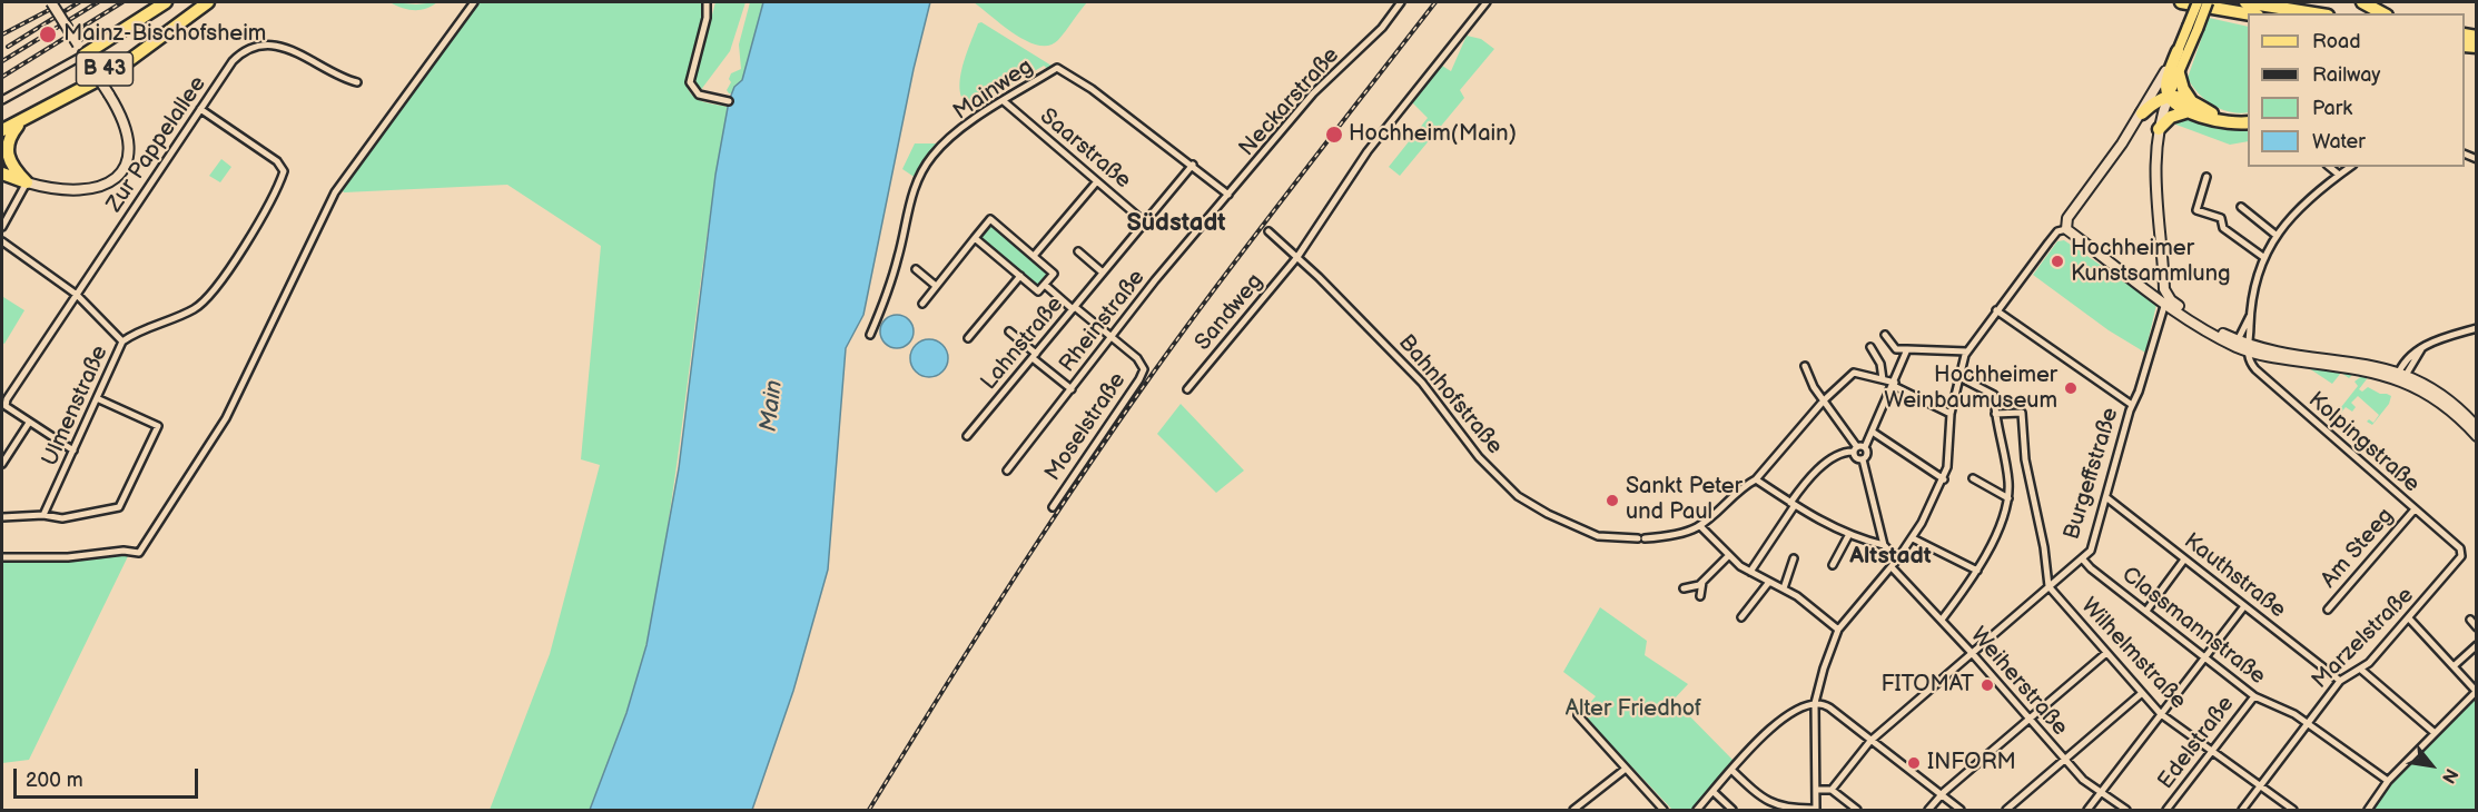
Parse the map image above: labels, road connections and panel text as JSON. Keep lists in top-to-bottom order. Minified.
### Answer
{"streets":{"highway":["B 43"],"street":["Mainweg","Neckarstraße","Zur Pappelallee","Saarstraße","Sandweg","Rheinstraße","Lahnstraße","Bahnhofstraße","Ulmenstraße","Moselstraße","Kolpingstraße","Burgeffstraße","Am Steeg","Kauthstraße","Classmannstraße","Marzelstraße","Wilhelmstraße","Weiherstraße","Edelstraße"]},"crossings":[["Mainweg","Neckarstraße"],["Mainweg","Saarstraße"],["Mainweg","Rheinstraße"],["Mainweg","Lahnstraße"],["Neckarstraße","Rheinstraße"],["Zur Pappelallee","Ulmenstraße"],["Saarstraße","Lahnstraße"],["Sandweg","Bahnhofstraße"],["Rheinstraße","Moselstraße"],["Kolpingstraße","Am Steeg"],["Kolpingstraße","Marzelstraße"],["Burgeffstraße","Kauthstraße"],["Burgeffstraße","Classmannstraße"],["Burgeffstraße","Wilhelmstraße"],["Burgeffstraße","Weiherstraße"],["Kauthstraße","Marzelstraße"],["Classmannstraße","Marzelstraße"],["Classmannstraße","Edelstraße"],["Marzelstraße","Wilhelmstraße"],["Wilhelmstraße","Edelstraße"]],"districts":["Südstadt","Altstadt"],"water":["Main"],"parks":["Alter Friedhof"],"places":["Mainz-Bischofsheim","Hochheim(Main)","Hochheimer Kunstsammlung","Hochheimer Weinbaumuseum","Sankt Peter und Paul","FITOMAT","INFORM"],"legend":["Road","Railway","Park","Water"],"scale_bar":"200 m","north":"bottom right"}
